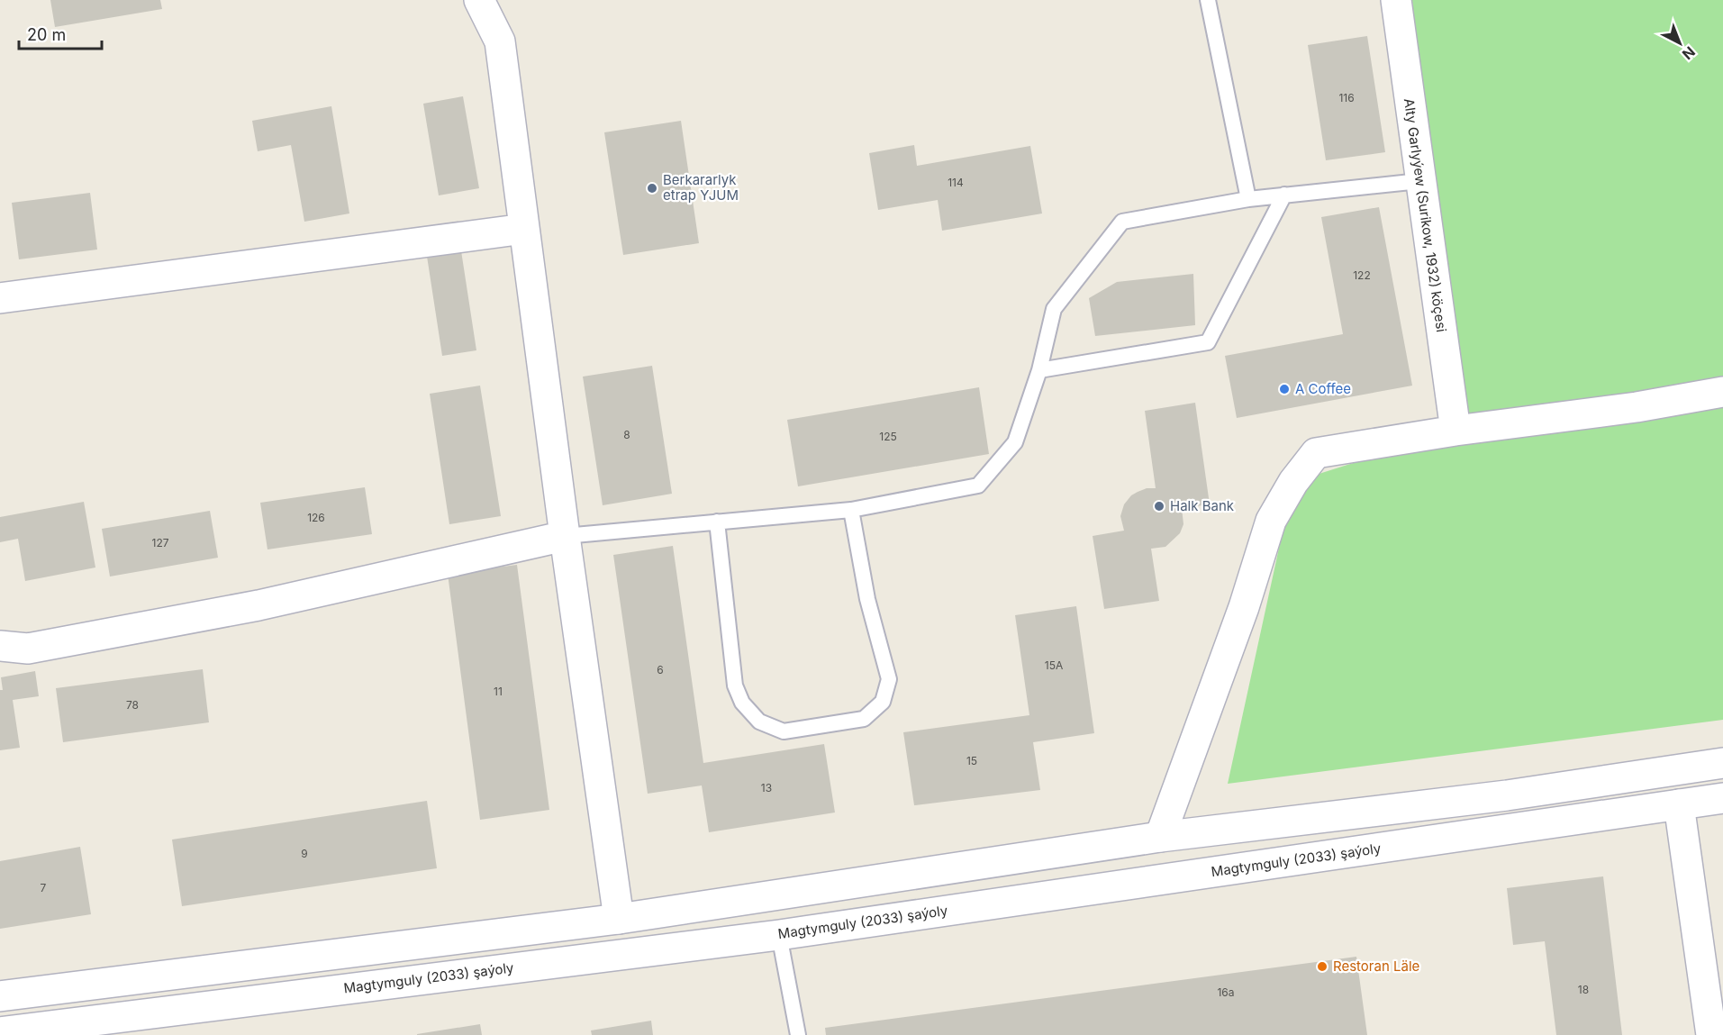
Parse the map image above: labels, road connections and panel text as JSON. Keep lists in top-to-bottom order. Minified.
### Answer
{"streets":{"street":["Alty Garlyýew (Surikow, 1932) köçesi","Magtymguly (2033) şaýoly"]},"places":["Berkararlyk etrap YJUM","A Coffee","Halk Bank","Restoran Läle"],"house_numbers":["116","114","122","8","125","126","127","15А","6","11","78","15","13","9","7","18","16а"],"scale_bar":"20 m","north":"bottom right"}
